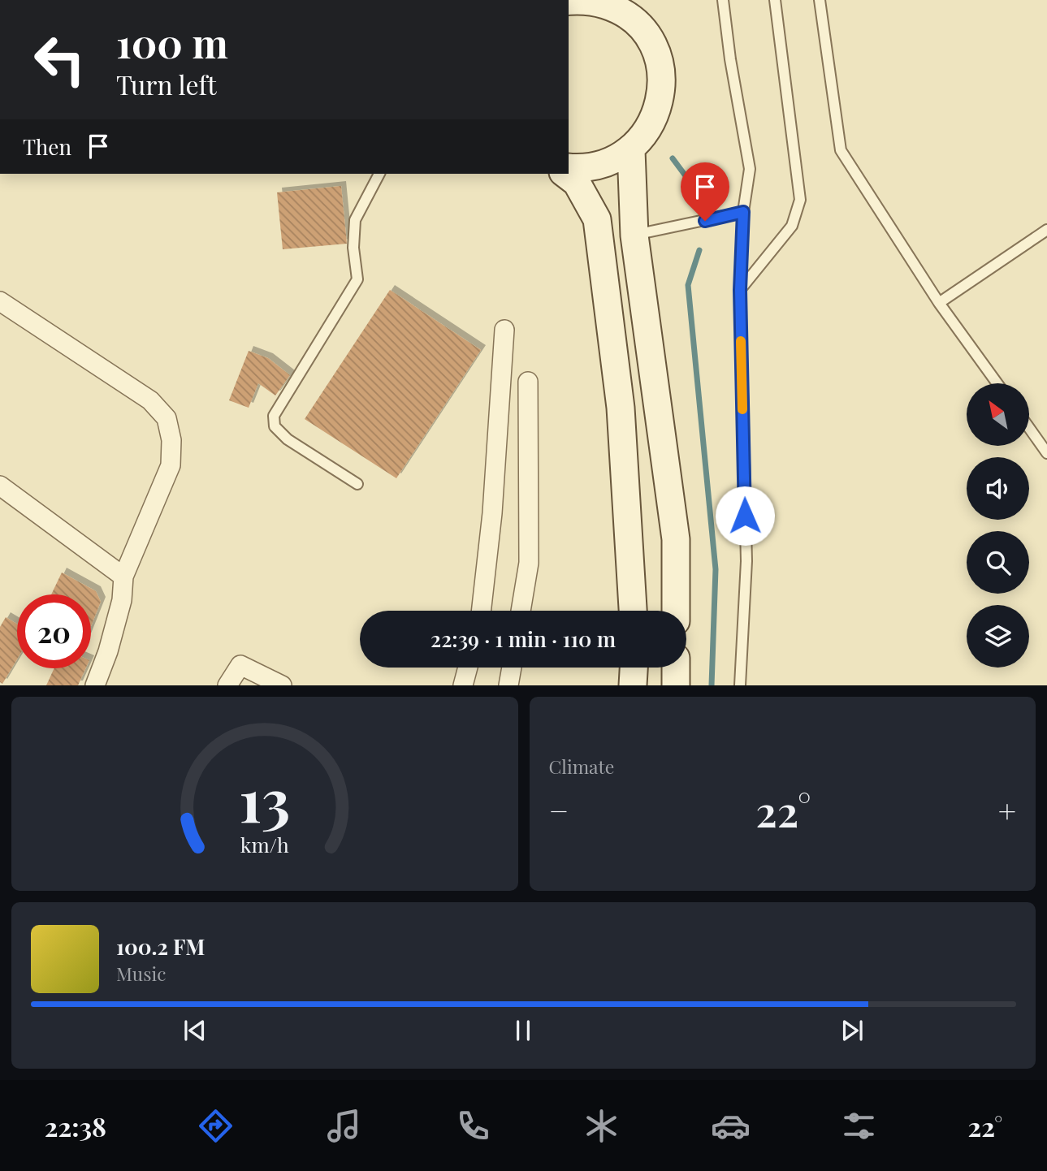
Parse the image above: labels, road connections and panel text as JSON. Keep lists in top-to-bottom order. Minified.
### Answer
{"north":"top left","page":{"turn":["100 m","Turn left"],"then":"Then","limit":"20","trip":"22:39 · 1 min · 110 m","tile":"Climate","heat":["−","22°","+"],"song":["100.2 FM","Music"],"tabs":["22:38","22°"],"gauge":["13","km/h"]}}
